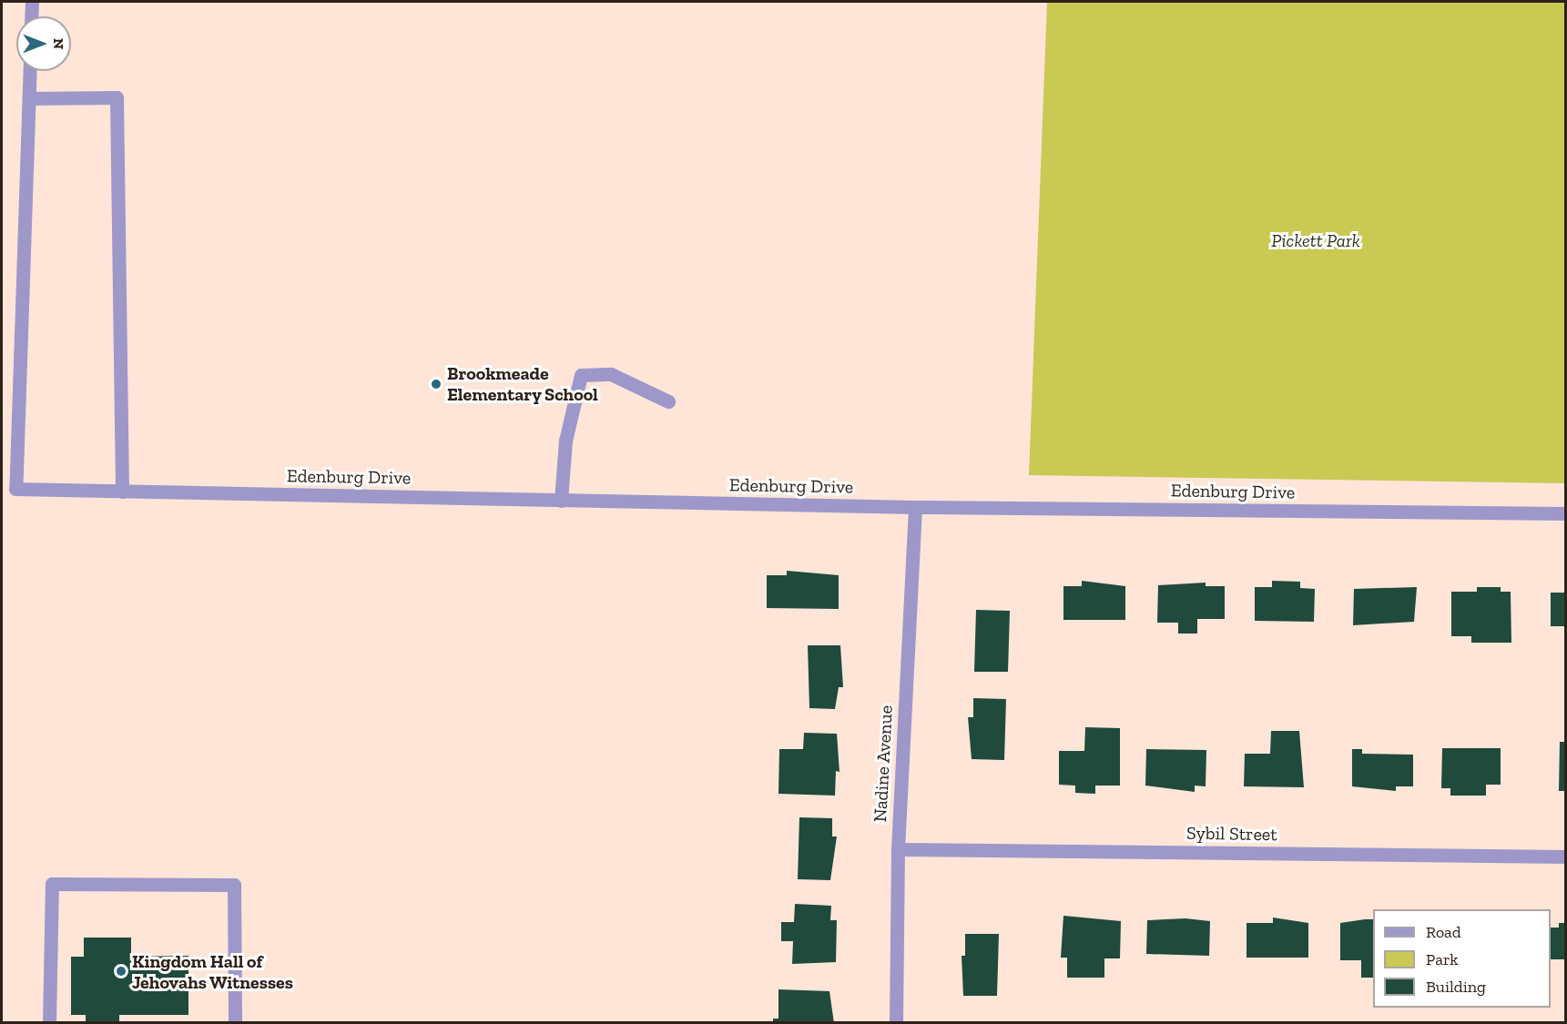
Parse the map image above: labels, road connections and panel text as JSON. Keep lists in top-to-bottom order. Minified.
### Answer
{"streets":{"street":["Edenburg Drive","Nadine Avenue","Sybil Street"]},"crossings":[["Edenburg Drive","Nadine Avenue"],["Nadine Avenue","Sybil Street"]],"parks":["Pickett Park"],"places":["Brookmeade Elementary School","Kingdom Hall of Jehovahs Witnesses"],"legend":["Road","Park","Building"],"north":"right"}
